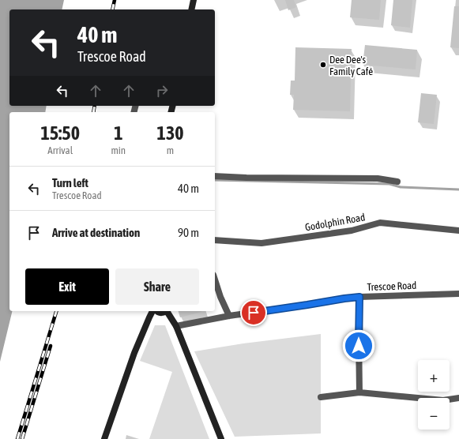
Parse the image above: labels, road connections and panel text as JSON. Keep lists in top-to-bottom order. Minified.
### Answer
{"streets":{"street":["Godolphin Road","Trescoe Road"]},"places":["Dee Dee's Family Café"],"page":{"turn":["40 m","Trescoe Road"],"eta":["15:50","Arrival","1","min","130","m"],"list":[{"name":"Turn left","note":"Trescoe Road","value":"40 m"},{"name":"Arrive at destination","value":"90 m"}],"buttons":["Exit","Share"],"map_buttons":["+","−"]}}
